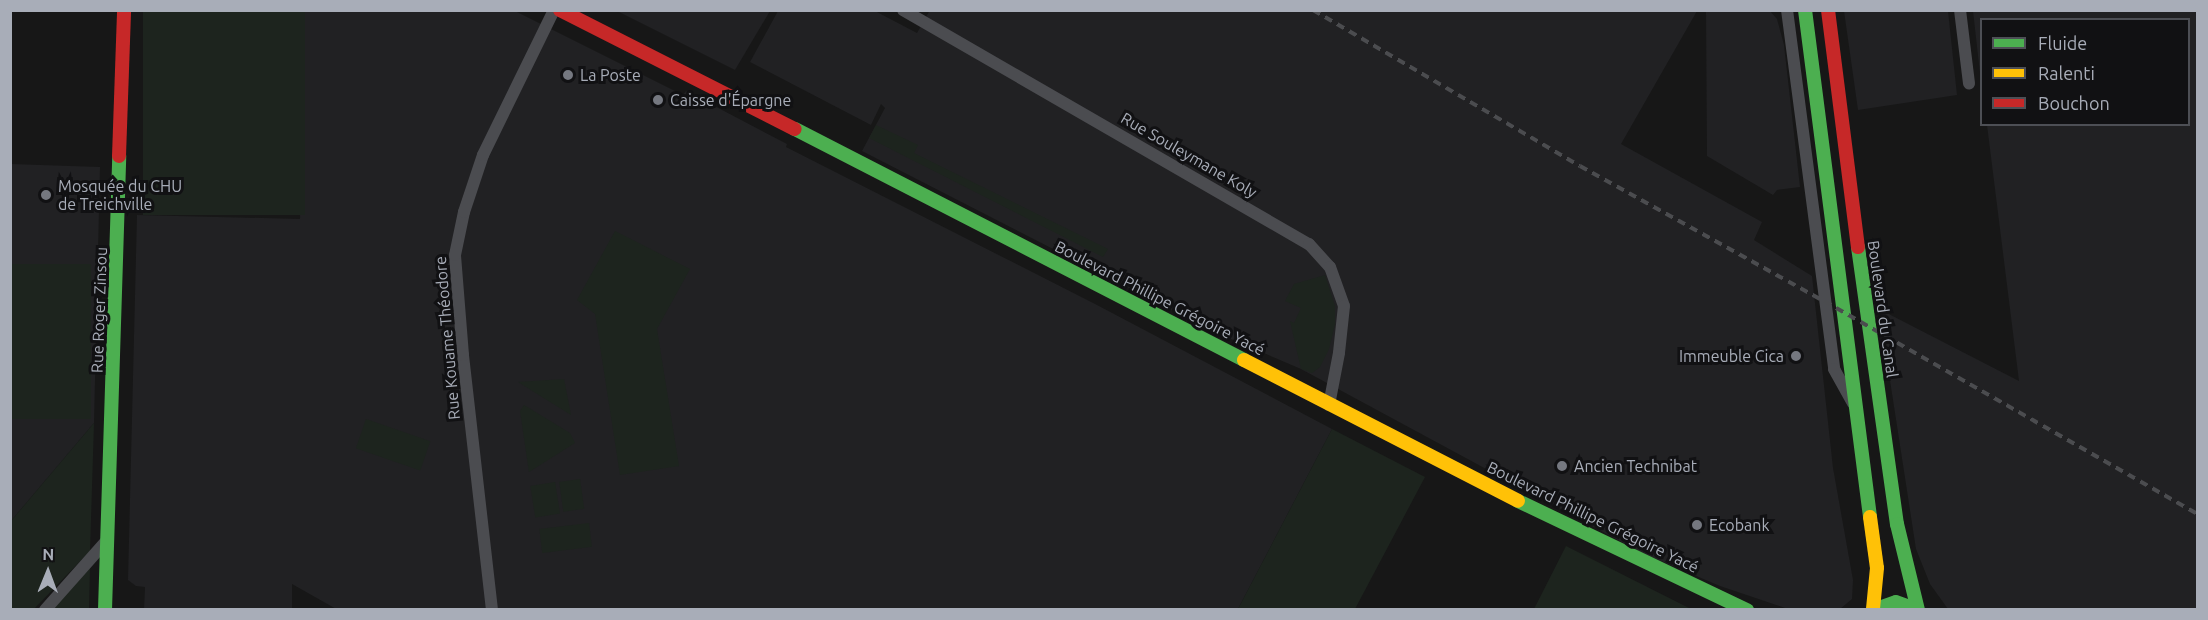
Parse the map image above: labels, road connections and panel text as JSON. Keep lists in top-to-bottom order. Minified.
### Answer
{"streets":{"main road":["Boulevard Phillipe Grégoire Yacé","Boulevard du Canal","Rue Roger Zinsou"],"street":["Rue Souleymane Koly","Rue Kouame Théodore"]},"crossings":[["Rue Souleymane Koly","Boulevard Phillipe Grégoire Yacé"]],"places":["La Poste","Caisse d'Épargne","Mosquée du CHU de Treichville","Immeuble Cica","Ancien Technibat","Ecobank"],"legend":["Fluide","Ralenti","Bouchon"],"north":"top"}
